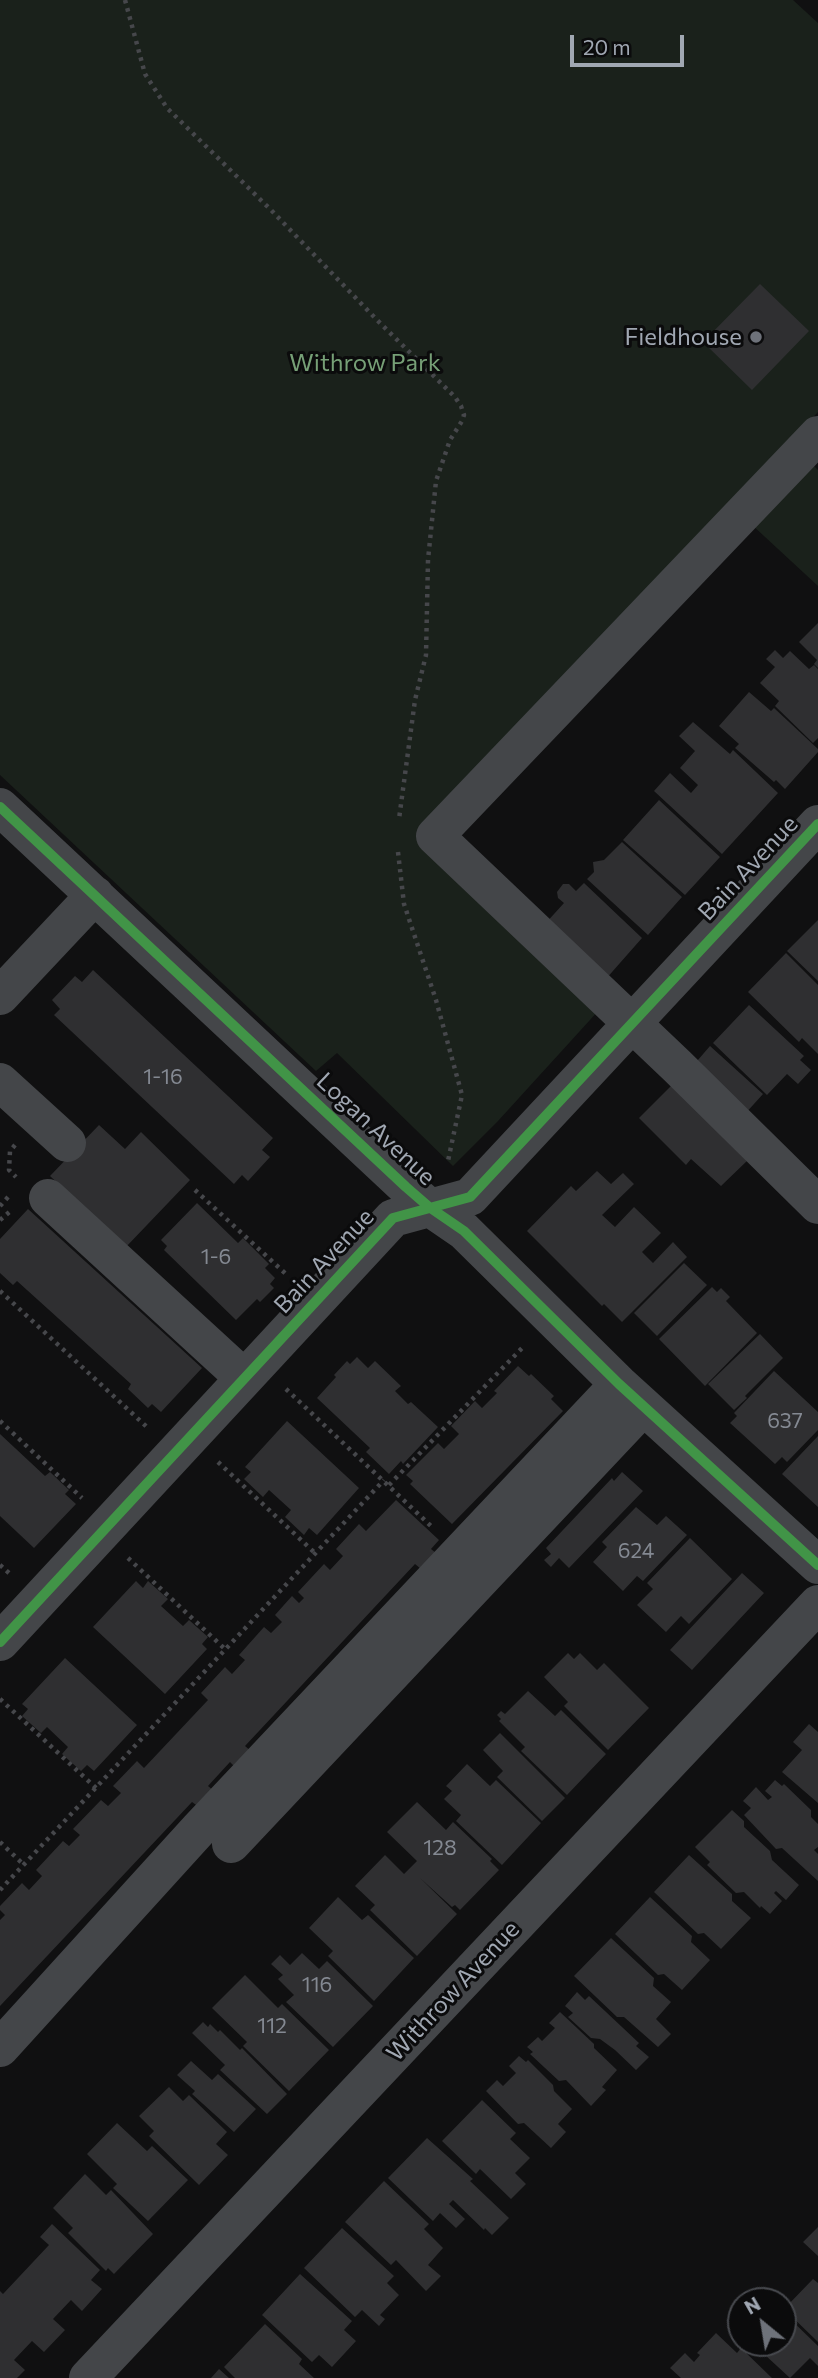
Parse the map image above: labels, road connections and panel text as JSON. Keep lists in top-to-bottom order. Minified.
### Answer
{"streets":{"street":["Bain Avenue","Logan Avenue","Withrow Avenue"]},"crossings":[["Bain Avenue","Logan Avenue"]],"parks":["Withrow Park"],"places":["Fieldhouse"],"house_numbers":["1-16","1-6","637","624","128","116","112"],"scale_bar":"20 m","north":"top left"}
